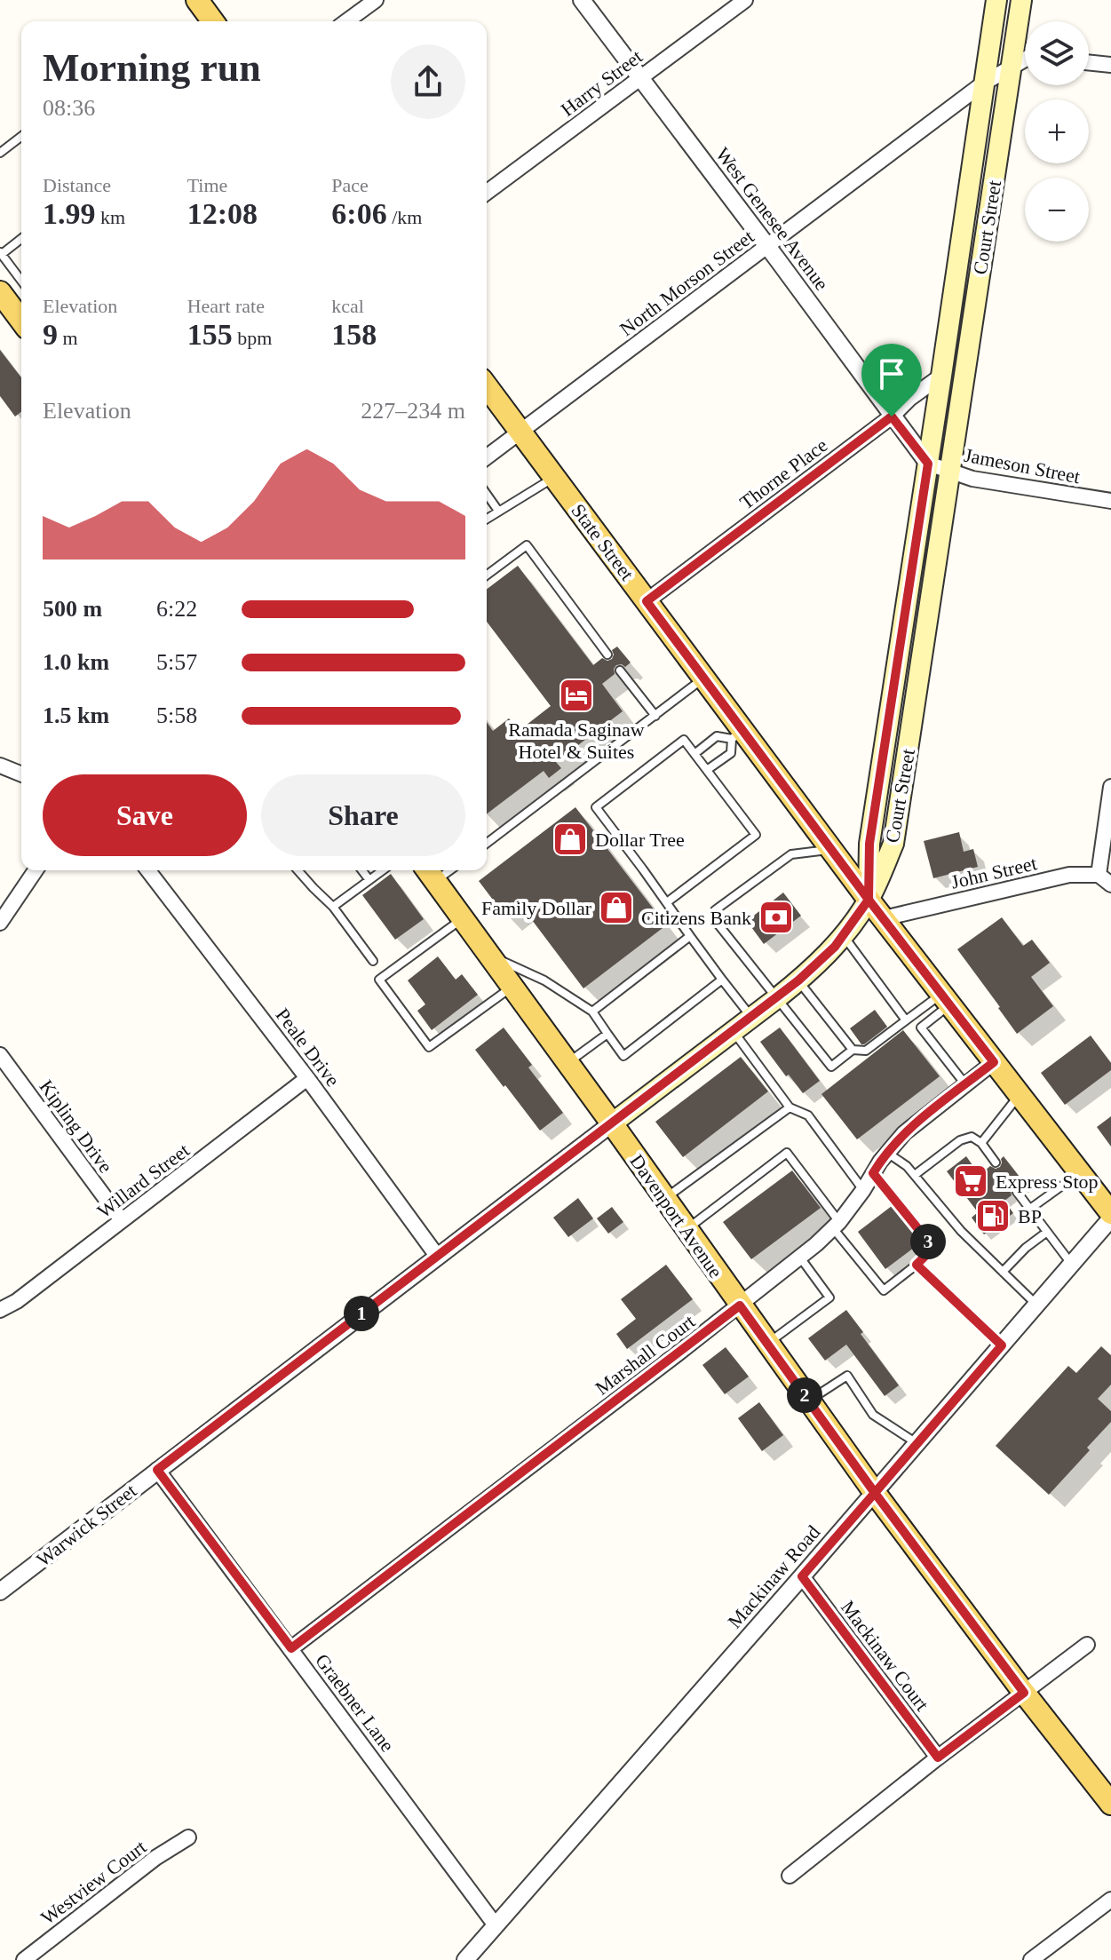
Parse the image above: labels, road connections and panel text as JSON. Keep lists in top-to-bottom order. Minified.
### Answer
{"streets":{"main road":["Court Street","State Street","Davenport Avenue","Warwick Street"],"street":["Harry Street","West Genesee Avenue","North Morson Street","Jameson Street","Thorne Place","John Street","Peale Drive","Kipling Drive","Willard Street","Marshall Court","Mackinaw Road","Mackinaw Court","Graebner Lane","Westview Court"]},"crossings":[["Harry Street","West Genesee Avenue"],["West Genesee Avenue","Court Street"],["West Genesee Avenue","North Morson Street"],["West Genesee Avenue","Jameson Street"],["West Genesee Avenue","Thorne Place"],["Court Street","North Morson Street"],["Court Street","Jameson Street"],["Court Street","Thorne Place"],["Court Street","State Street"],["Court Street","Warwick Street"],["North Morson Street","State Street"],["Thorne Place","State Street"],["State Street","John Street"],["State Street","Marshall Court"],["State Street","Warwick Street"],["Peale Drive","Willard Street"],["Peale Drive","Warwick Street"],["Kipling Drive","Willard Street"],["Davenport Avenue","Marshall Court"],["Davenport Avenue","Warwick Street"],["Davenport Avenue","Mackinaw Road"],["Marshall Court","Graebner Lane"],["Warwick Street","Graebner Lane"],["Mackinaw Road","Mackinaw Court"],["Mackinaw Road","Graebner Lane"]],"places":{"hotel":["Ramada Saginaw Hotel & Suites"],"shop":["Dollar Tree","Family Dollar"],"bank":["Citizens Bank"],"supermarket":["Express Stop"],"fuel station":["BP"]},"page":{"map_buttons":["+","−"],"heading":["Morning run","08:36"],"stats":[["Distance","1.99 km"],["Time","12:08"],["Pace","6:06 /km"],["Elevation","9 m"],["Heart rate","155 bpm"],["kcal","158"]],"chart":["Elevation","227–234 m"],"list":[{"name":"500 m","note":"6:22"},{"name":"1.0 km","note":"5:57"},{"name":"1.5 km","note":"5:58"}],"buttons":["Save","Share"],"pins":["3","1","2"]}}
